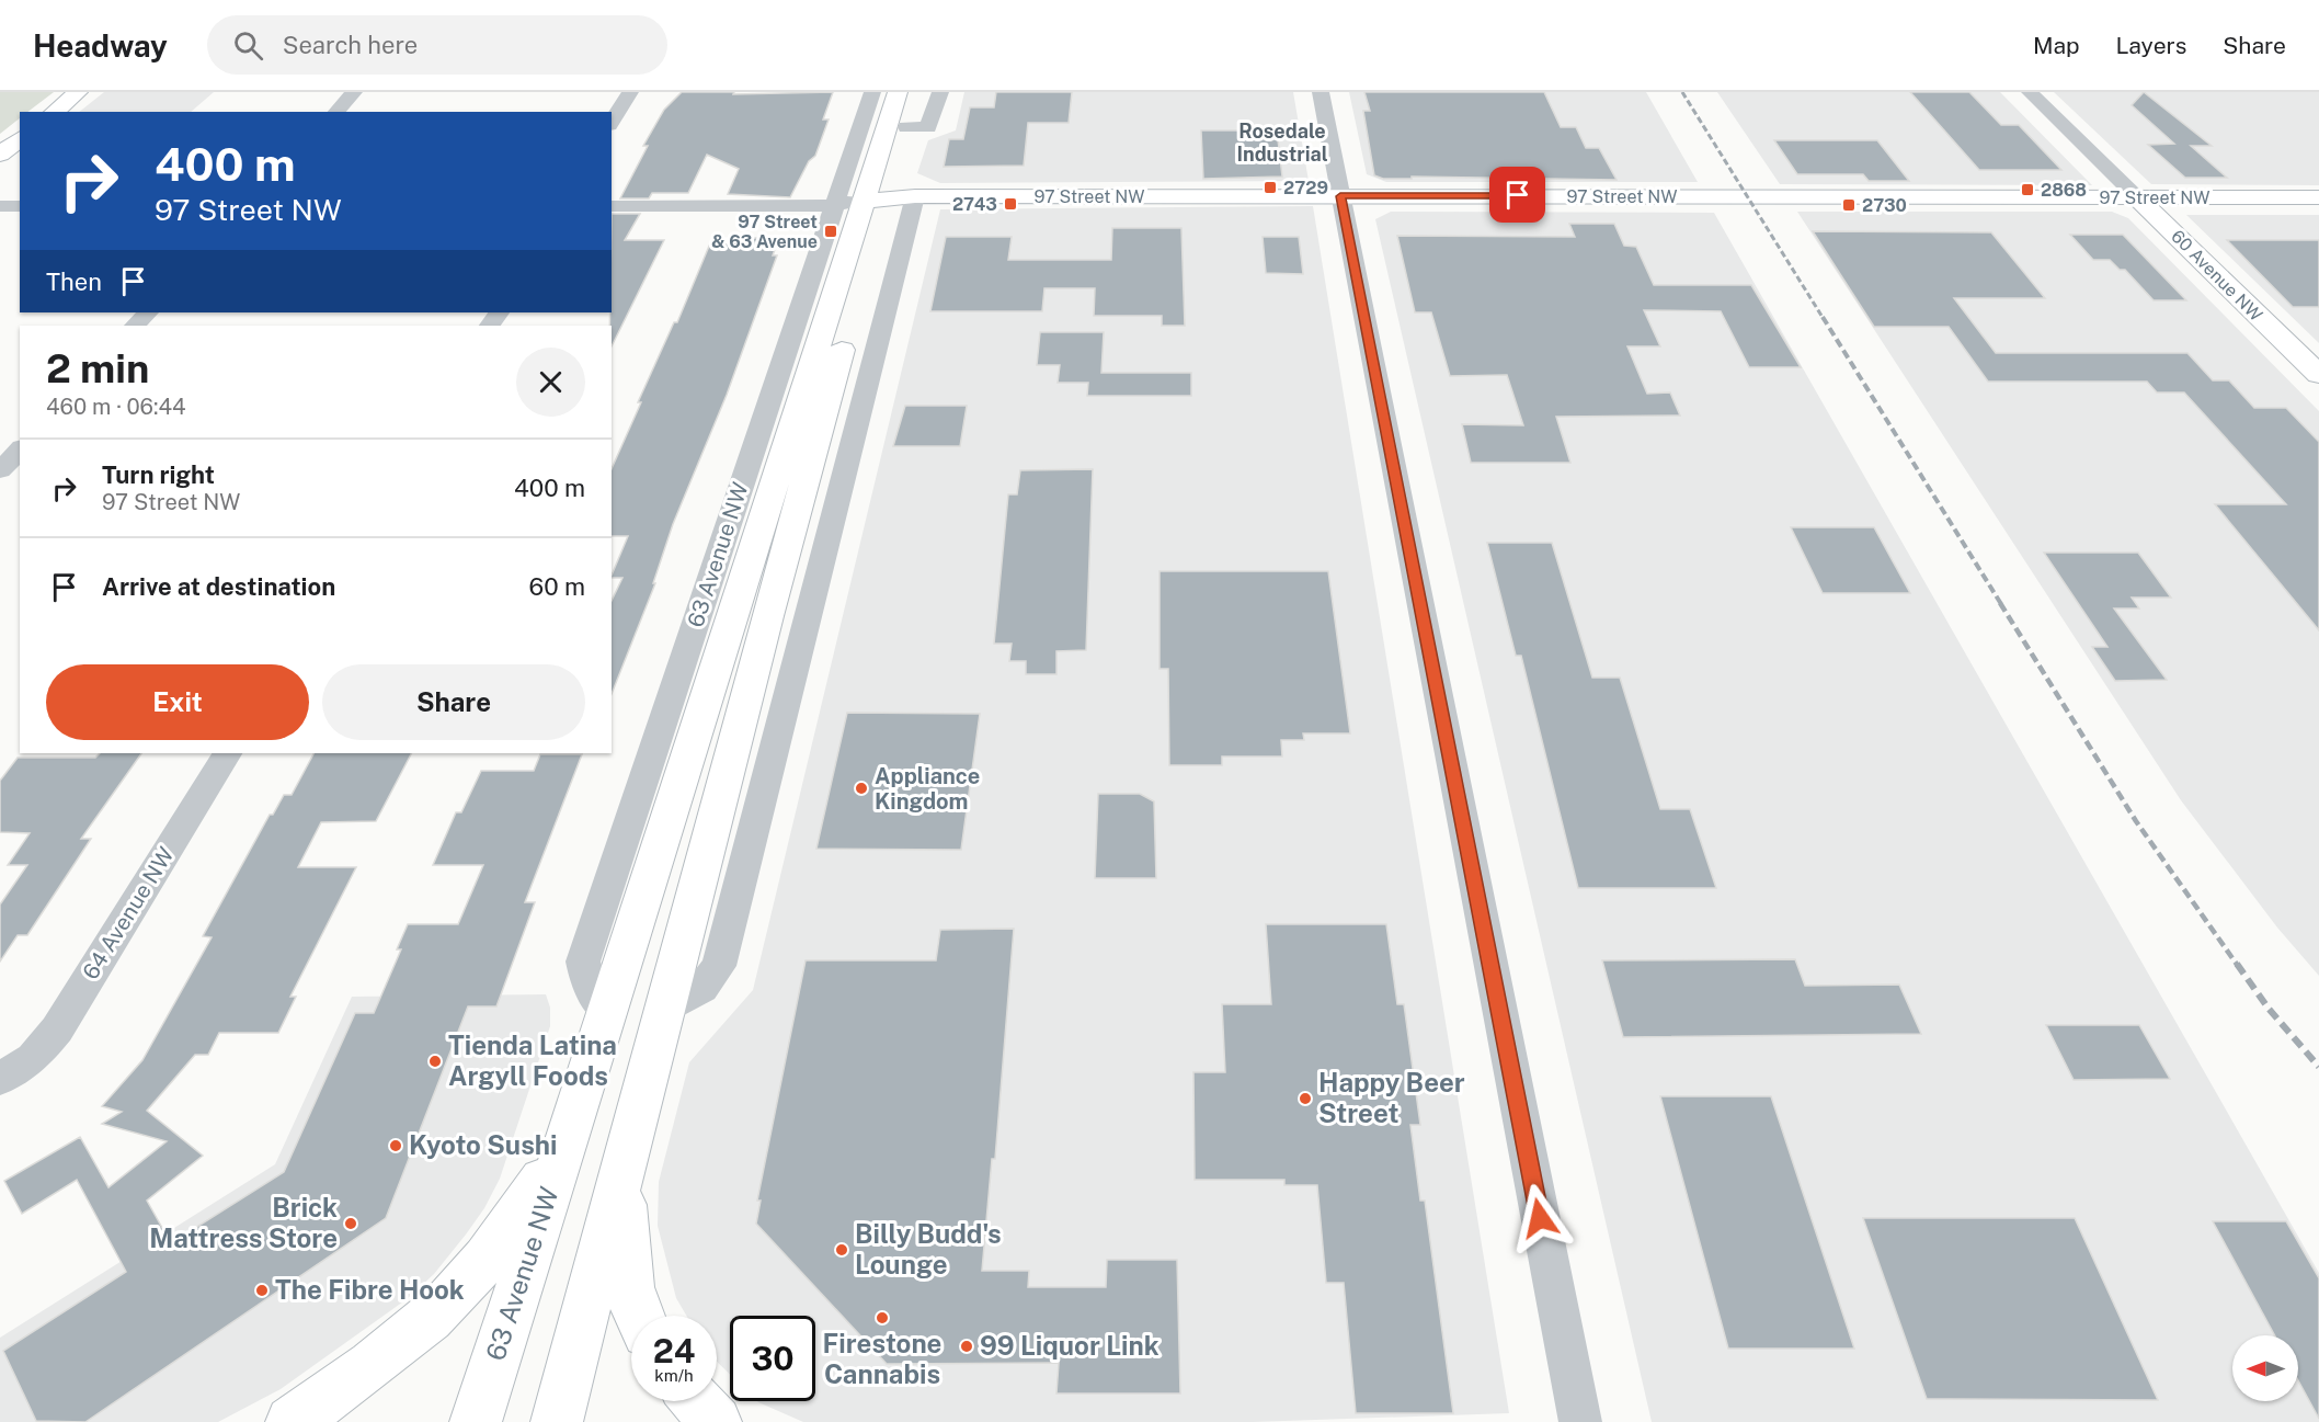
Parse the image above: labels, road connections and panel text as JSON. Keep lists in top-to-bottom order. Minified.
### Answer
{"streets":{"main road":["97 Street NW","60 Avenue NW","63 Avenue NW"],"street":["64 Avenue NW"]},"crossings":[["97 Street NW","60 Avenue NW"],["97 Street NW","63 Avenue NW"]],"districts":["Rosedale Industrial"],"places":{"transit":["2729","2868","2743","2730","97 Street & 63 Avenue"],"other":["Appliance Kingdom","Tienda Latina Argyll Foods","Happy Beer Street","Kyoto Sushi","Brick Mattress Store","Billy Budd's Lounge","The Fibre Hook","Firestone Cannabis","99 Liquor Link"]},"north":"left","page":{"header":"Headway","search":"Search here","nav":["Map","Layers","Share"],"turn":["400 m","97 Street NW"],"then":"Then","heading":["2 min","460 m · 06:44"],"list":[{"name":"Turn right","note":"97 Street NW","value":"400 m"},{"name":"Arrive at destination","value":"60 m"}],"buttons":["Exit","Share"],"speed":"24 km/h","limit":"30"}}
